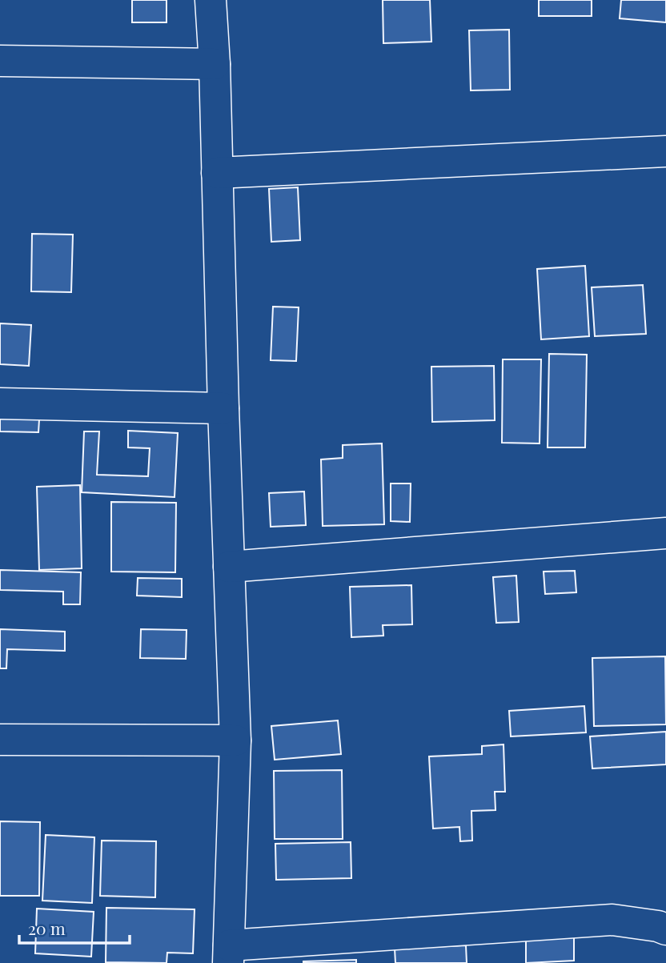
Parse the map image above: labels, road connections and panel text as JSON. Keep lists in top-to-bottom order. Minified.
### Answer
{"scale_bar":"20 m"}
